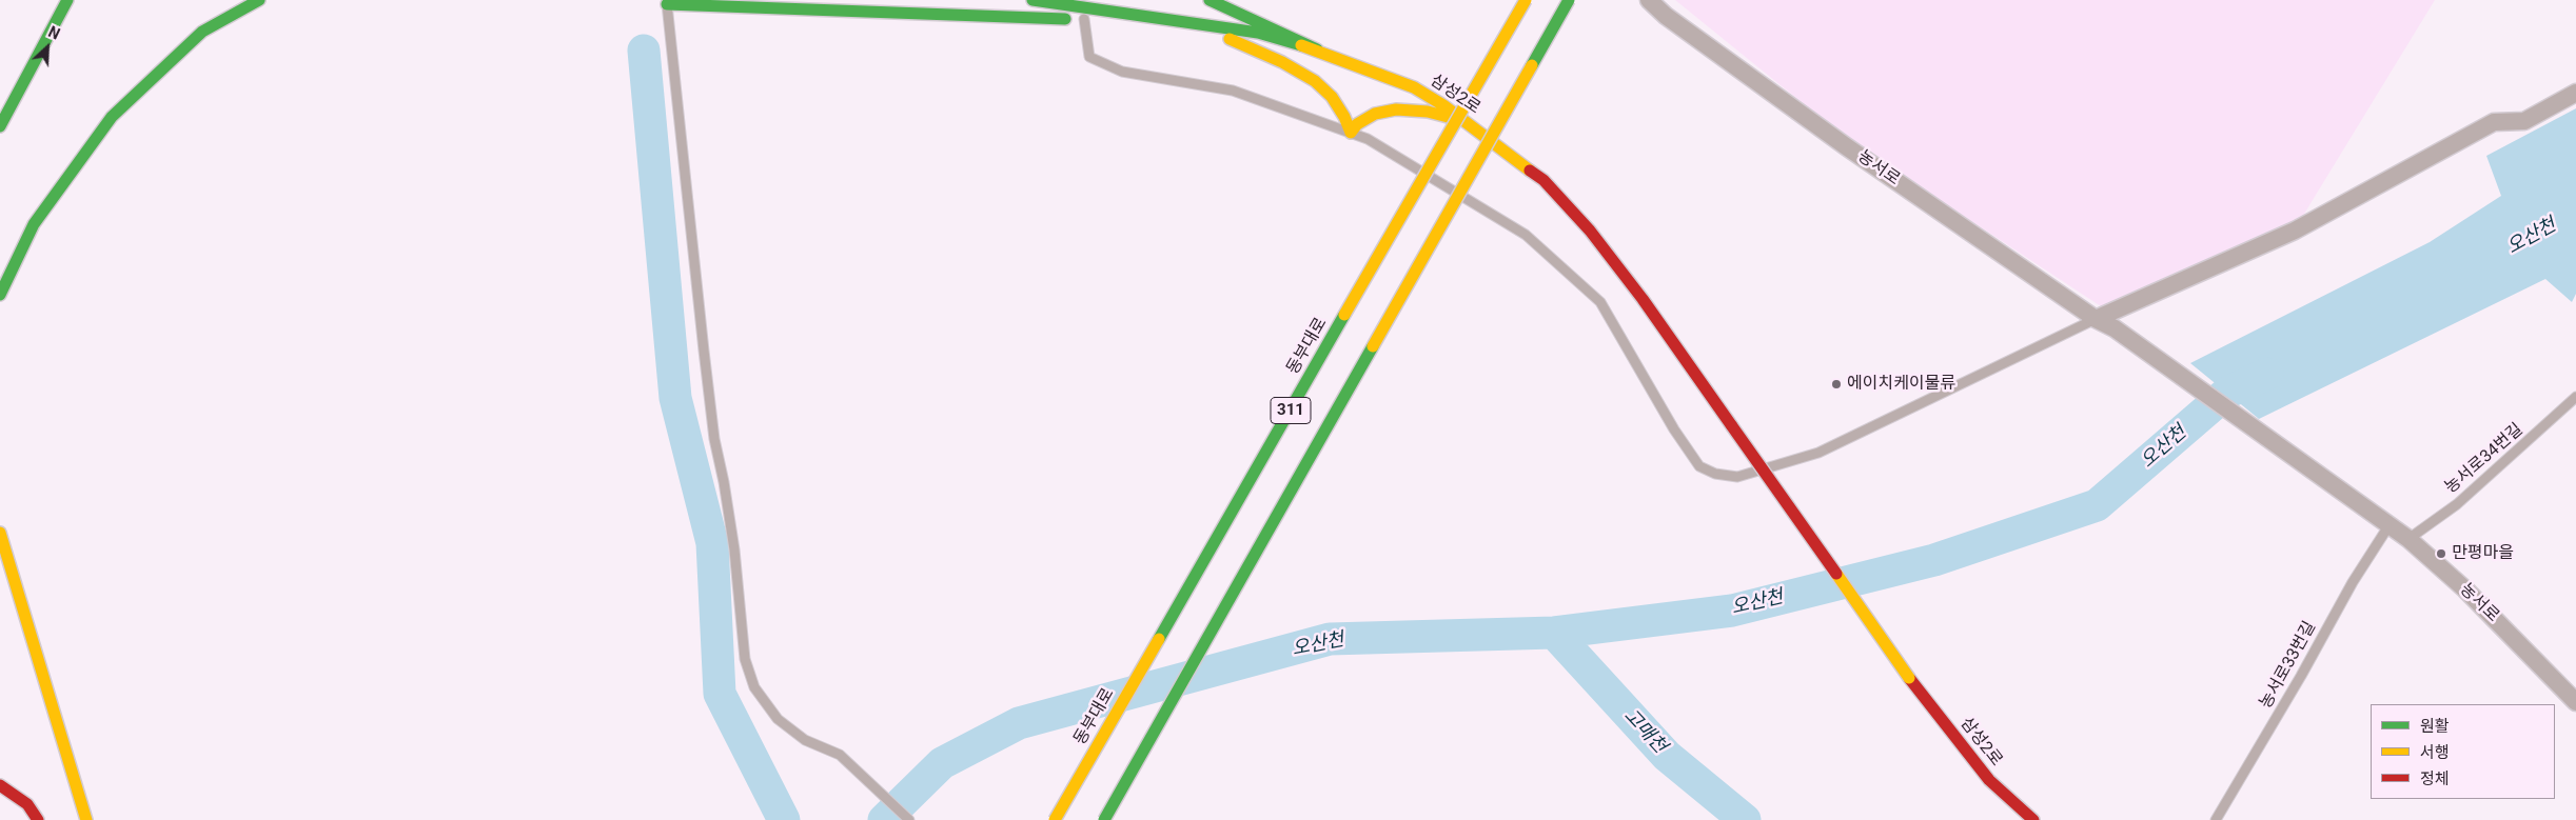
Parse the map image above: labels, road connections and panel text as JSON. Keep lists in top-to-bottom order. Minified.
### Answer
{"streets":{"main road":["삼성2로","동부대로","311"],"street":["농서로"],"lane":["농서로34번길","농서로33번길"]},"crossings":[["농서로","농서로34번길"],["농서로","농서로33번길"]],"water":["오산천","고매천"],"places":["에이치케이물류","만평마을"],"legend":["원활","서행","정체"],"north":"top right"}
